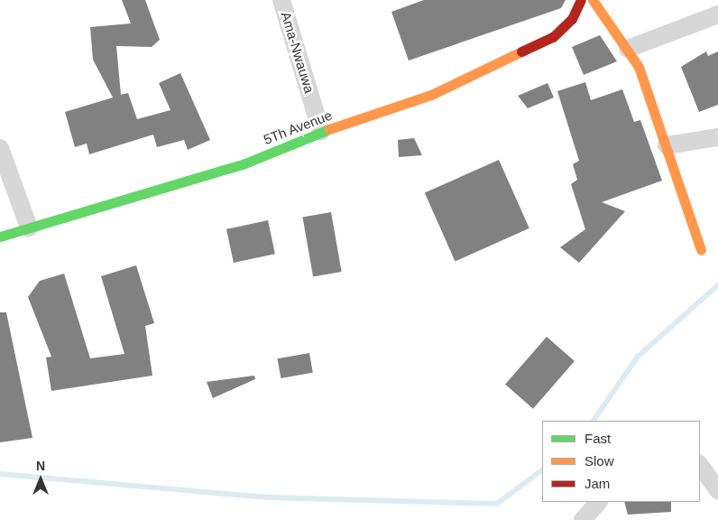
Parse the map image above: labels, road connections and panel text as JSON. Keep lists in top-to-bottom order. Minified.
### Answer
{"streets":{"street":["Ama-Nwauwa","5Th Avenue"]},"crossings":[["Ama-Nwauwa","5Th Avenue"]],"legend":["Fast","Slow","Jam"],"north":"top"}
